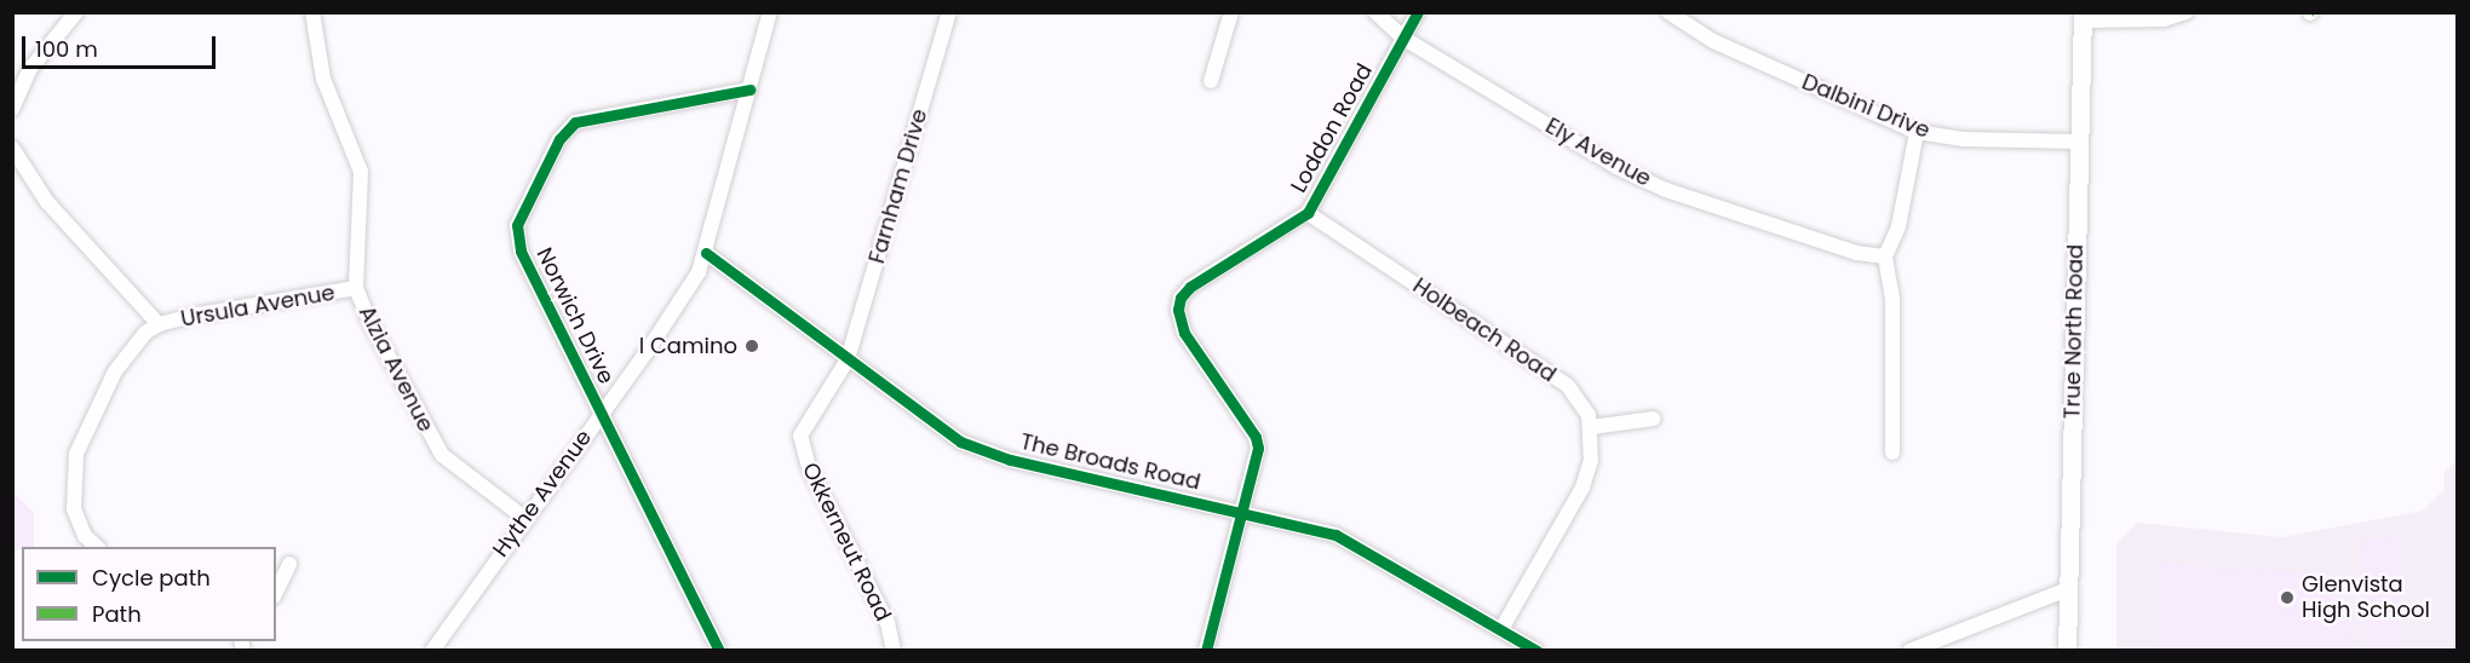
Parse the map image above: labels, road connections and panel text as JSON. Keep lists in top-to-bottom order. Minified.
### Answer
{"streets":{"main road":["True North Road"],"street":["Dalbini Drive","Loddon Road","Ely Avenue","Farnham Drive","Ursula Avenue","Norwich Drive","Holbeach Road","Alzia Avenue","The Broads Road","Hythe Avenue","Okkerneut Road"]},"crossings":[["Dalbini Drive","True North Road"],["Loddon Road","Ely Avenue"],["Loddon Road","Holbeach Road"],["Loddon Road","The Broads Road"],["Farnham Drive","The Broads Road"],["Farnham Drive","Okkerneut Road"],["Ursula Avenue","Alzia Avenue"],["Norwich Drive","Hythe Avenue"],["Alzia Avenue","Hythe Avenue"],["The Broads Road","Hythe Avenue"],["The Broads Road","Okkerneut Road"]],"places":["I Camino","Glenvista High School"],"legend":["Cycle path","Path"],"scale_bar":"100 m"}
